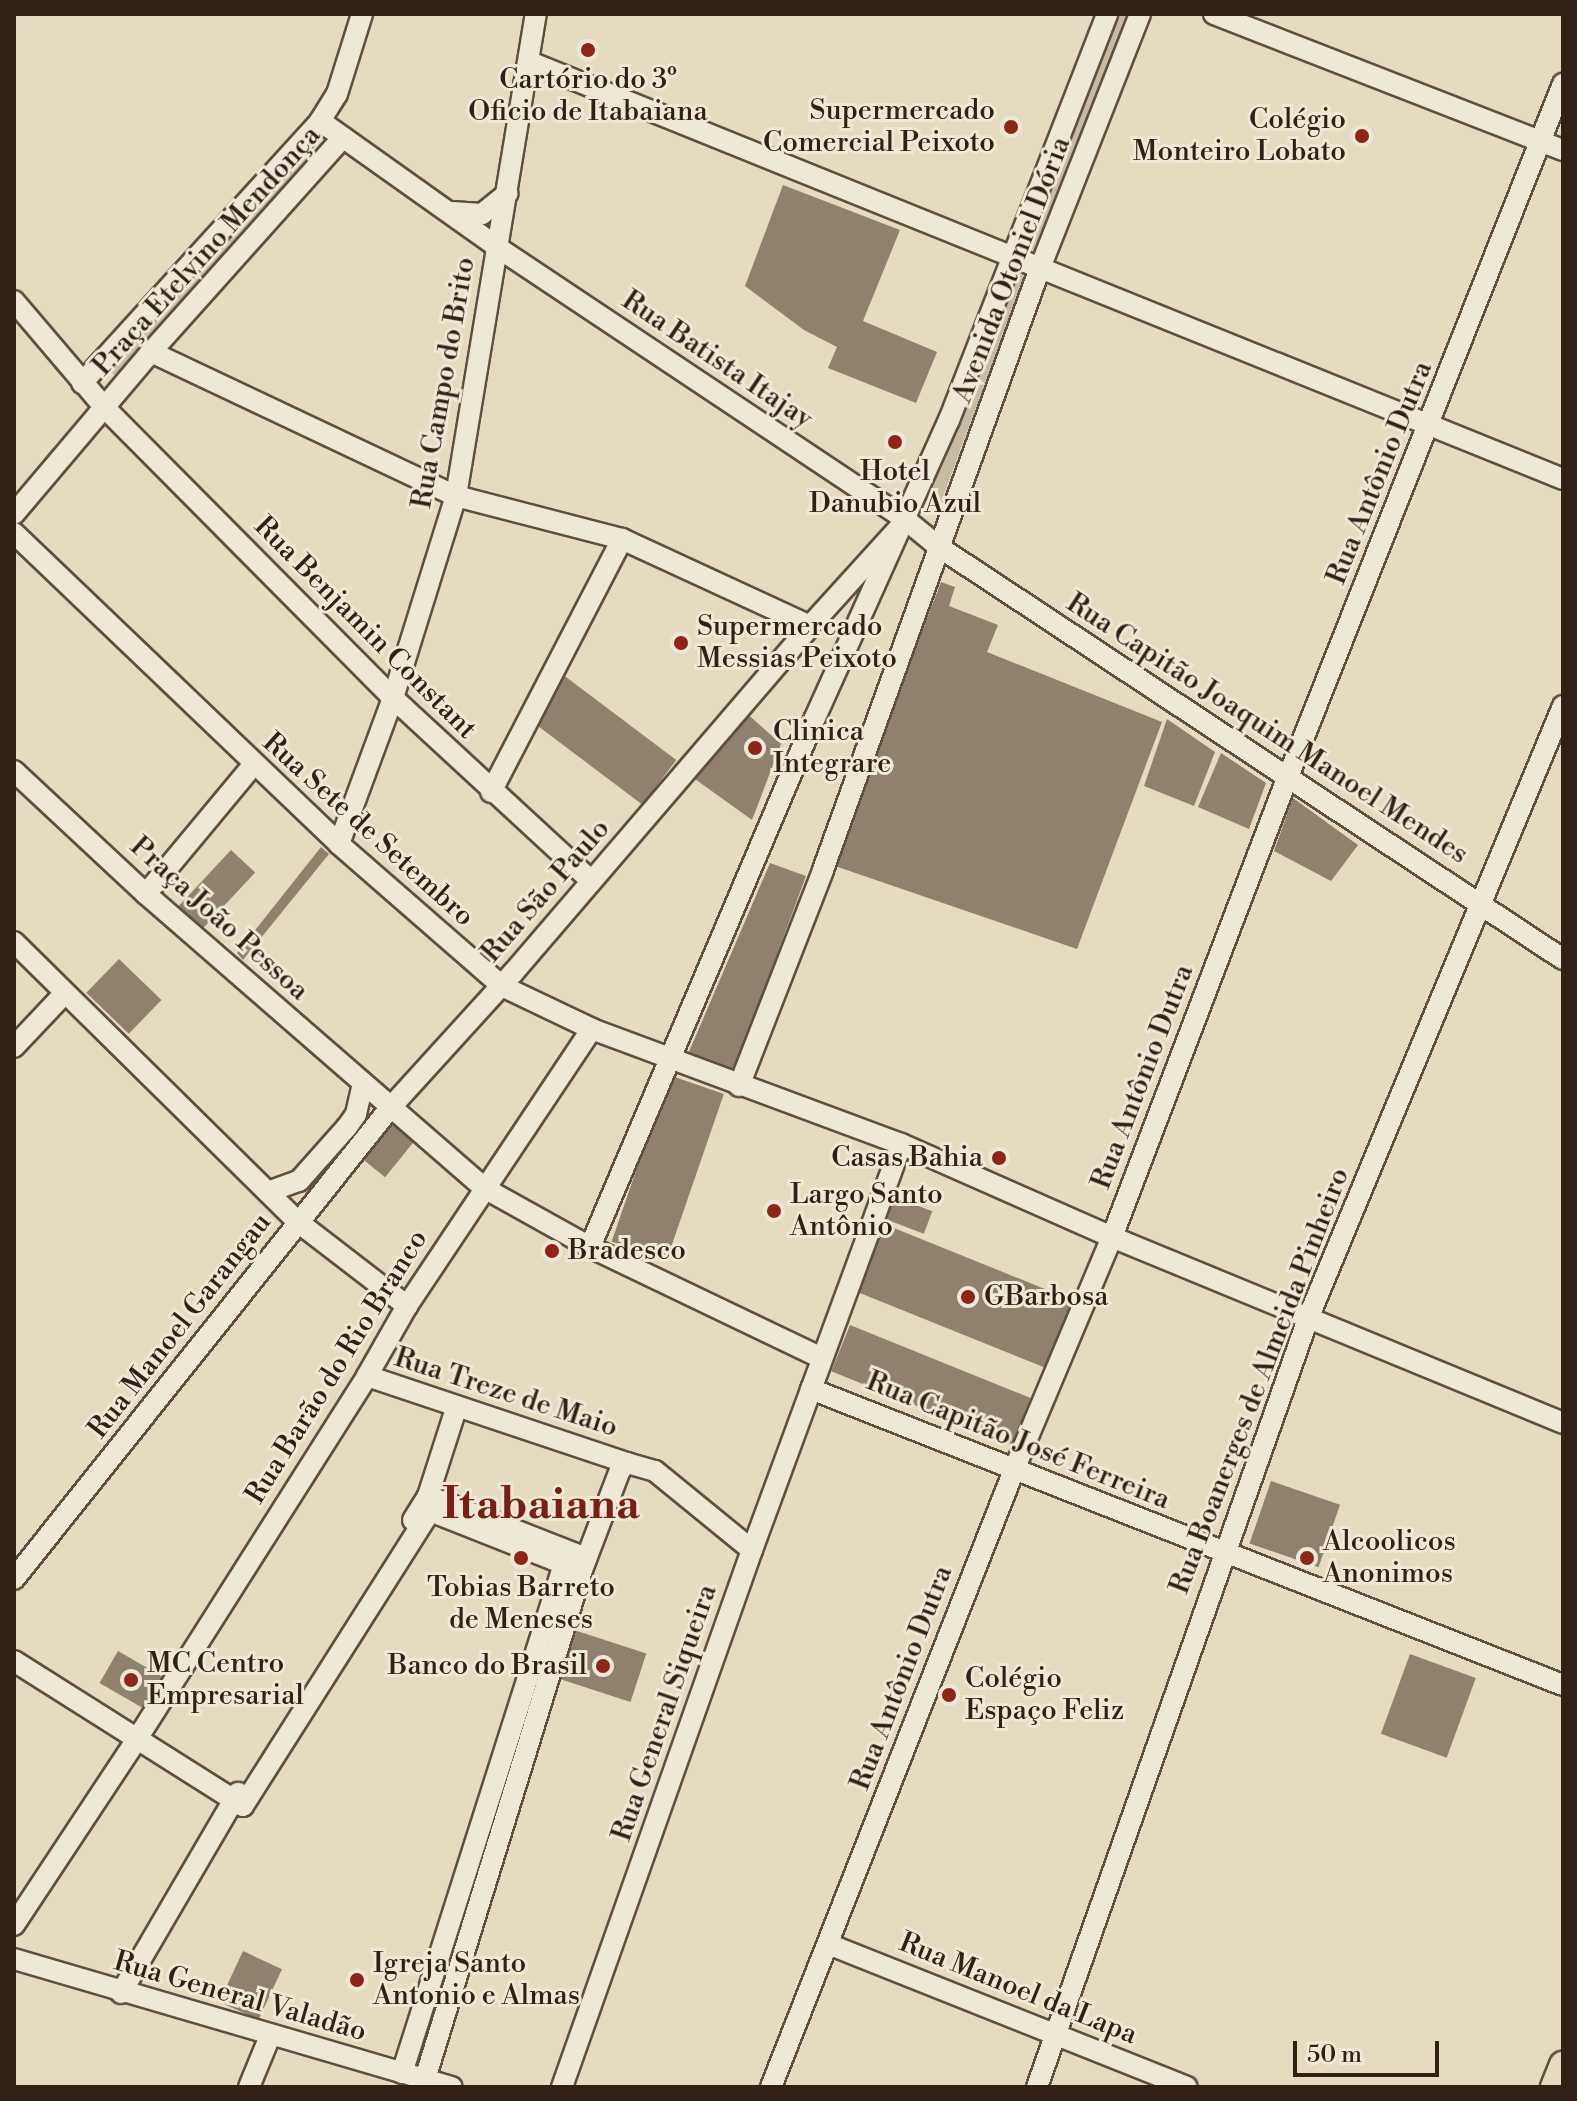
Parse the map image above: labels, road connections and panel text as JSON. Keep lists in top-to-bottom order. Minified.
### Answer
{"streets":{"street":["Praça Etelvino Mendonça","Avenida Otoniel Dória","Rua Batista Itajay","Rua Campo do Brito","Rua Antônio Dutra","Rua Benjamin Constant","Rua Capitão Joaquim Manoel Mendes","Rua Sete de Setembro","Rua São Paulo","Praça João Pessoa","Rua Manoel Garangau","Rua Barão do Rio Branco","Rua Boanerges de Almeida Pinheiro","Rua Treze de Maio","Rua Capitão José Ferreira","Rua General Siqueira","Rua Manoel da Lapa","Rua General Valadão"]},"crossings":[["Praça Etelvino Mendonça","Rua Batista Itajay"],["Praça Etelvino Mendonça","Rua Campo do Brito"],["Praça Etelvino Mendonça","Rua Benjamin Constant"],["Avenida Otoniel Dória","Rua Batista Itajay"],["Avenida Otoniel Dória","Rua Capitão Joaquim Manoel Mendes"],["Avenida Otoniel Dória","Rua Sete de Setembro"],["Avenida Otoniel Dória","Rua São Paulo"],["Avenida Otoniel Dória","Praça João Pessoa"],["Rua Batista Itajay","Rua Campo do Brito"],["Rua Batista Itajay","Rua Capitão Joaquim Manoel Mendes"],["Rua Batista Itajay","Rua São Paulo"],["Rua Campo do Brito","Rua Benjamin Constant"],["Rua Campo do Brito","Rua Sete de Setembro"],["Rua Antônio Dutra","Rua Capitão Joaquim Manoel Mendes"],["Rua Antônio Dutra","Rua Capitão José Ferreira"],["Rua Antônio Dutra","Rua Manoel da Lapa"],["Rua Benjamin Constant","Rua São Paulo"],["Rua Capitão Joaquim Manoel Mendes","Rua Boanerges de Almeida Pinheiro"],["Rua Sete de Setembro","Rua São Paulo"],["Rua Sete de Setembro","Rua Barão do Rio Branco"],["Rua São Paulo","Praça João Pessoa"],["Rua São Paulo","Rua Manoel Garangau"],["Praça João Pessoa","Rua Manoel Garangau"],["Praça João Pessoa","Rua Barão do Rio Branco"],["Praça João Pessoa","Rua General Siqueira"],["Rua Barão do Rio Branco","Rua Treze de Maio"],["Rua Boanerges de Almeida Pinheiro","Rua Capitão José Ferreira"],["Rua Boanerges de Almeida Pinheiro","Rua Manoel da Lapa"],["Rua Treze de Maio","Rua General Siqueira"],["Rua Capitão José Ferreira","Rua General Siqueira"]],"districts":["Itabaiana"],"places":["Cartório do 3º Oficio de Itabaiana","Supermercado Comercial Peixoto","Colégio Monteiro Lobato","Hotel Danubio Azul","Supermercado Messias Peixoto","Clinica Integrare","Casas Bahia","Largo Santo Antônio","Bradesco","GBarbosa","Tobias Barreto de Meneses","Alcoolicos Anonimos","Banco do Brasil","MC Centro Empresarial","Colégio Espaço Feliz","Igreja Santo Antonio e Almas"],"scale_bar":"50 m"}
